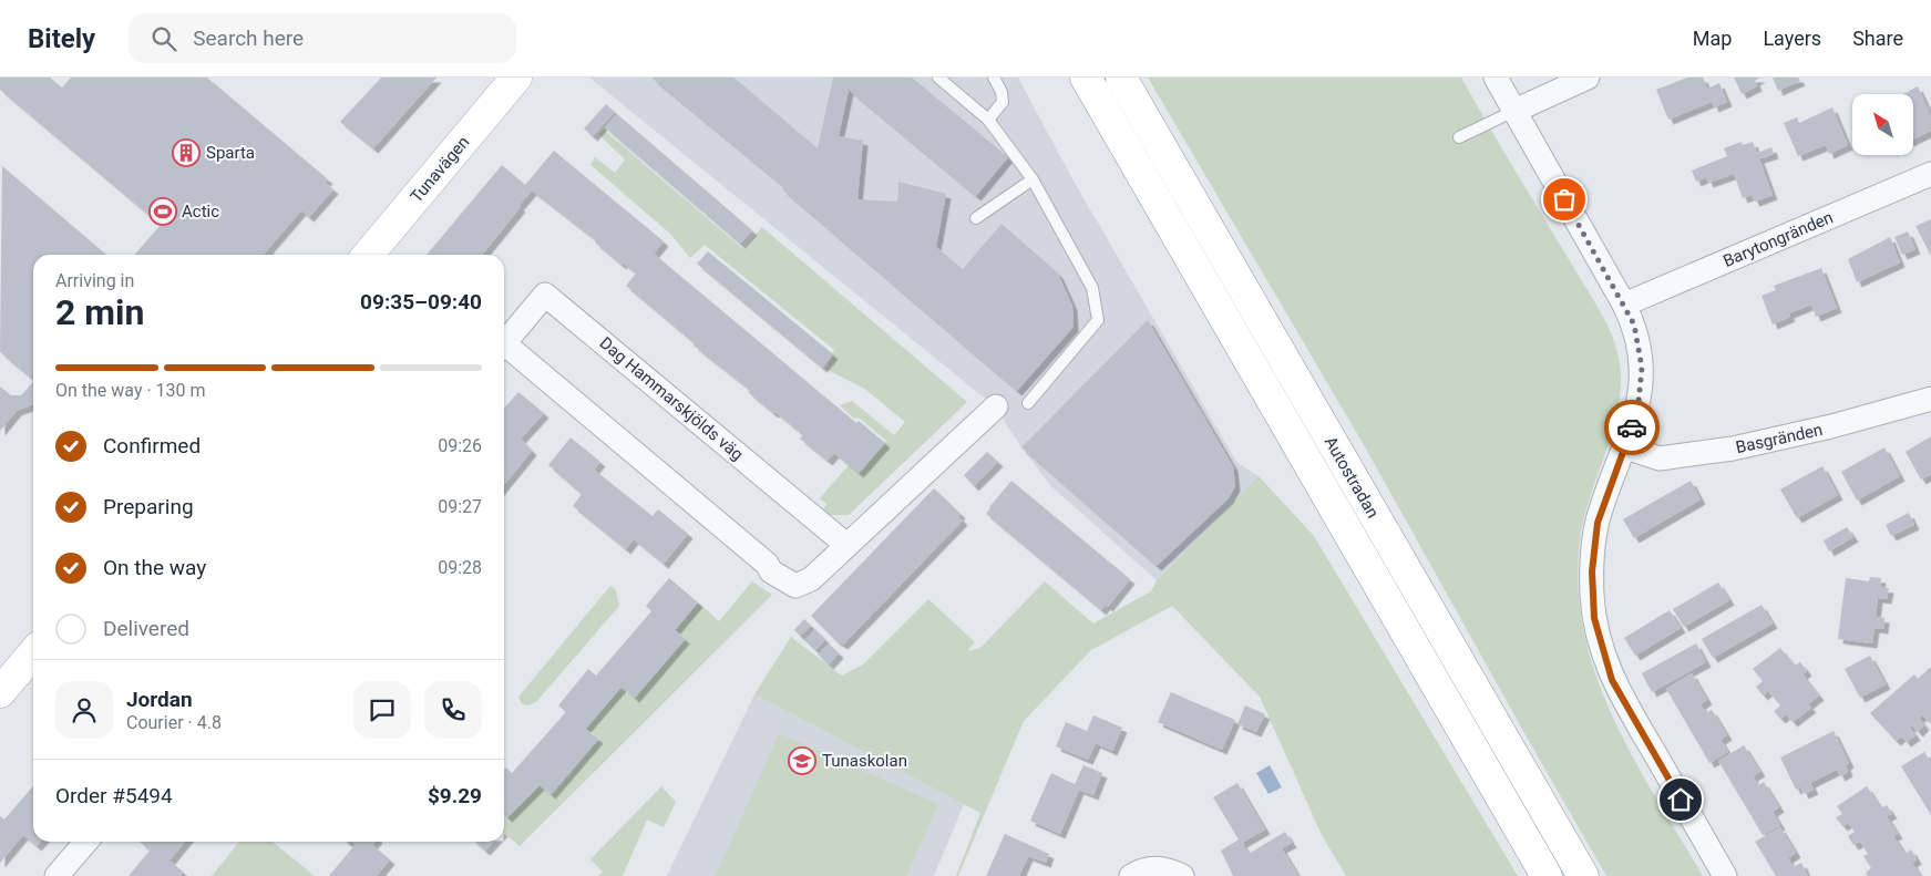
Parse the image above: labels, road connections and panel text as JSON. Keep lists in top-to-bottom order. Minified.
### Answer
{"streets":{"main road":["Tunavägen","Autostradan"],"street":["Barytongränden","Dag Hammarskjölds väg","Basgränden"]},"places":{"building":["Sparta"],"sports":["Actic"],"school or university":["Tunaskolan"]},"north":"top left","page":{"header":"Bitely","search":"Search here","nav":["Map","Layers","Share"],"heading":["2 min","Arriving in","09:35–09:40"],"panel":["Jordan","Courier · 4.8","Order #5494","$9.29"],"bar":"On the way · 130 m","list":[["Confirmed","09:26"],["Preparing","09:27"],["On the way","09:28"],"Delivered"]}}
